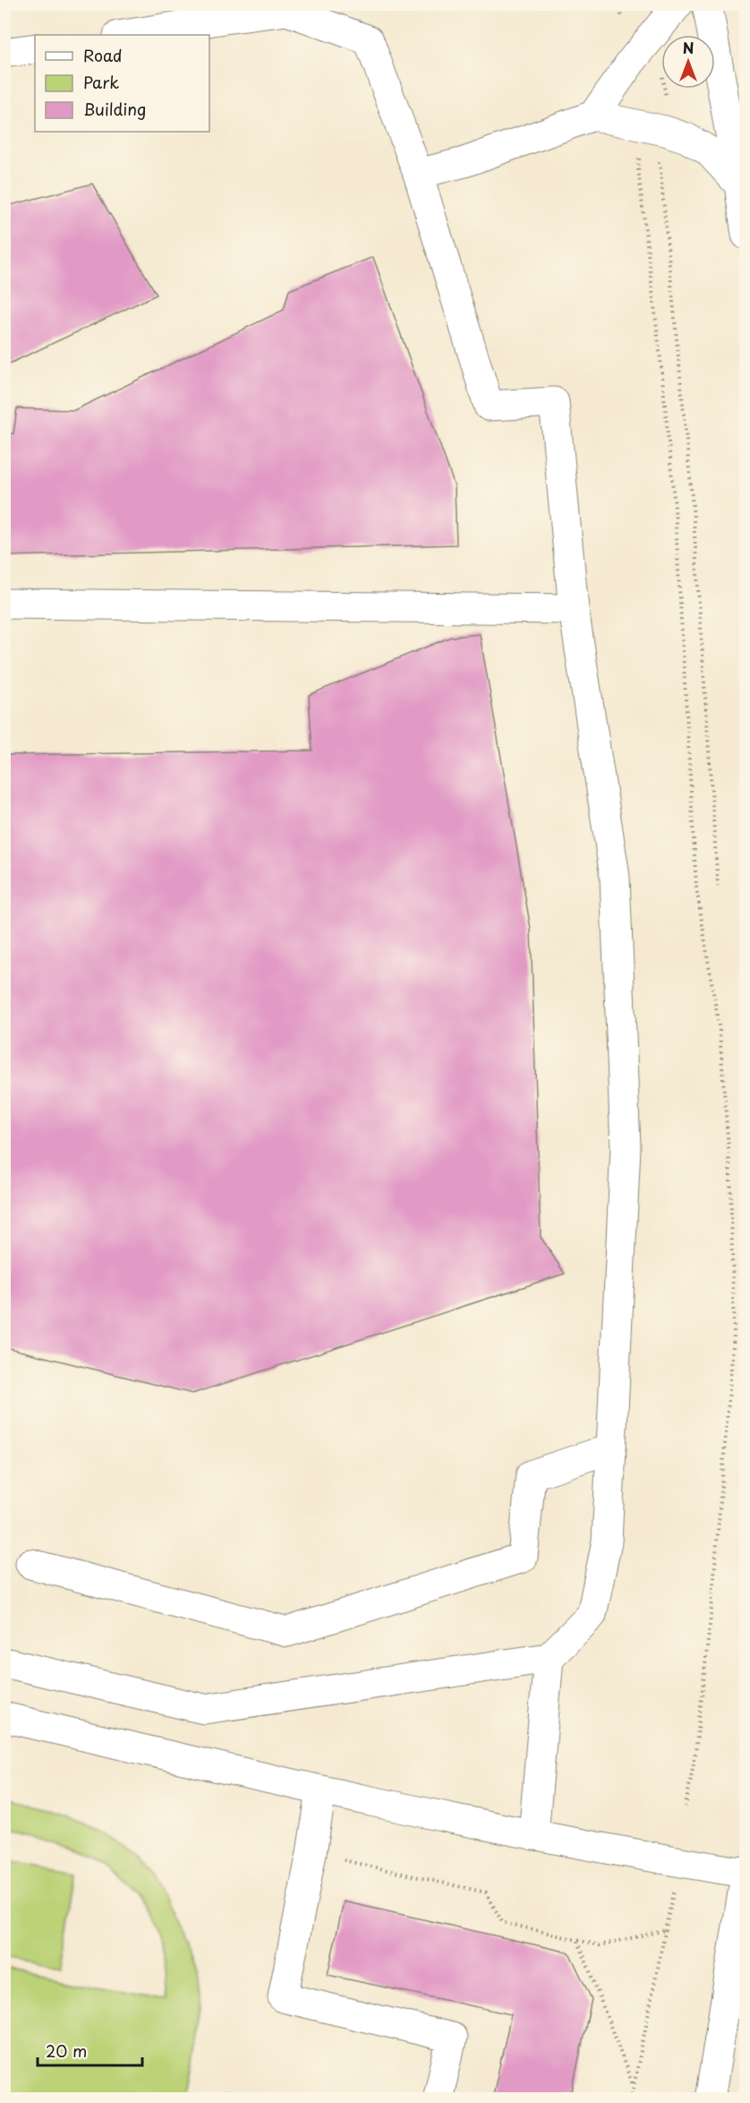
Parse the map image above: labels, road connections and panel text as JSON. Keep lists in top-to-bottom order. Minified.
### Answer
{"legend":["Road","Park","Building"],"scale_bar":"20 m","north":"top"}
